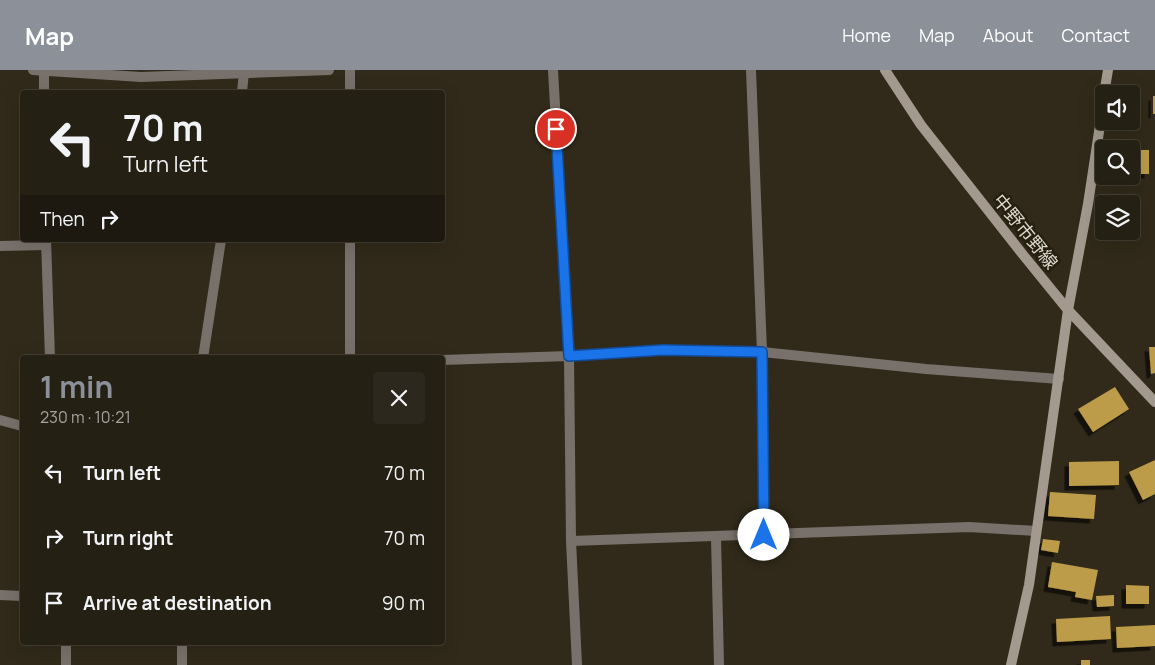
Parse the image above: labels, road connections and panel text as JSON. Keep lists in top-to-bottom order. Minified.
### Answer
{"streets":{"street":["中野市野線"]},"page":{"header":"Map","nav":["Home","Map","About","Contact"],"turn":["70 m","Turn left"],"then":"Then","heading":["1 min","230 m · 10:21"],"list":[{"name":"Turn left","value":"70 m"},{"name":"Turn right","value":"70 m"},{"name":"Arrive at destination","value":"90 m"}]}}
